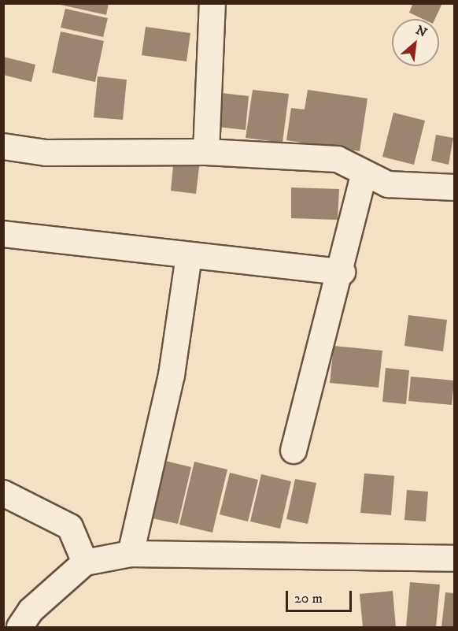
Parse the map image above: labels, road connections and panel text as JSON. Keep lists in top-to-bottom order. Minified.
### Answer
{"scale_bar":"20 m","north":"top right"}
